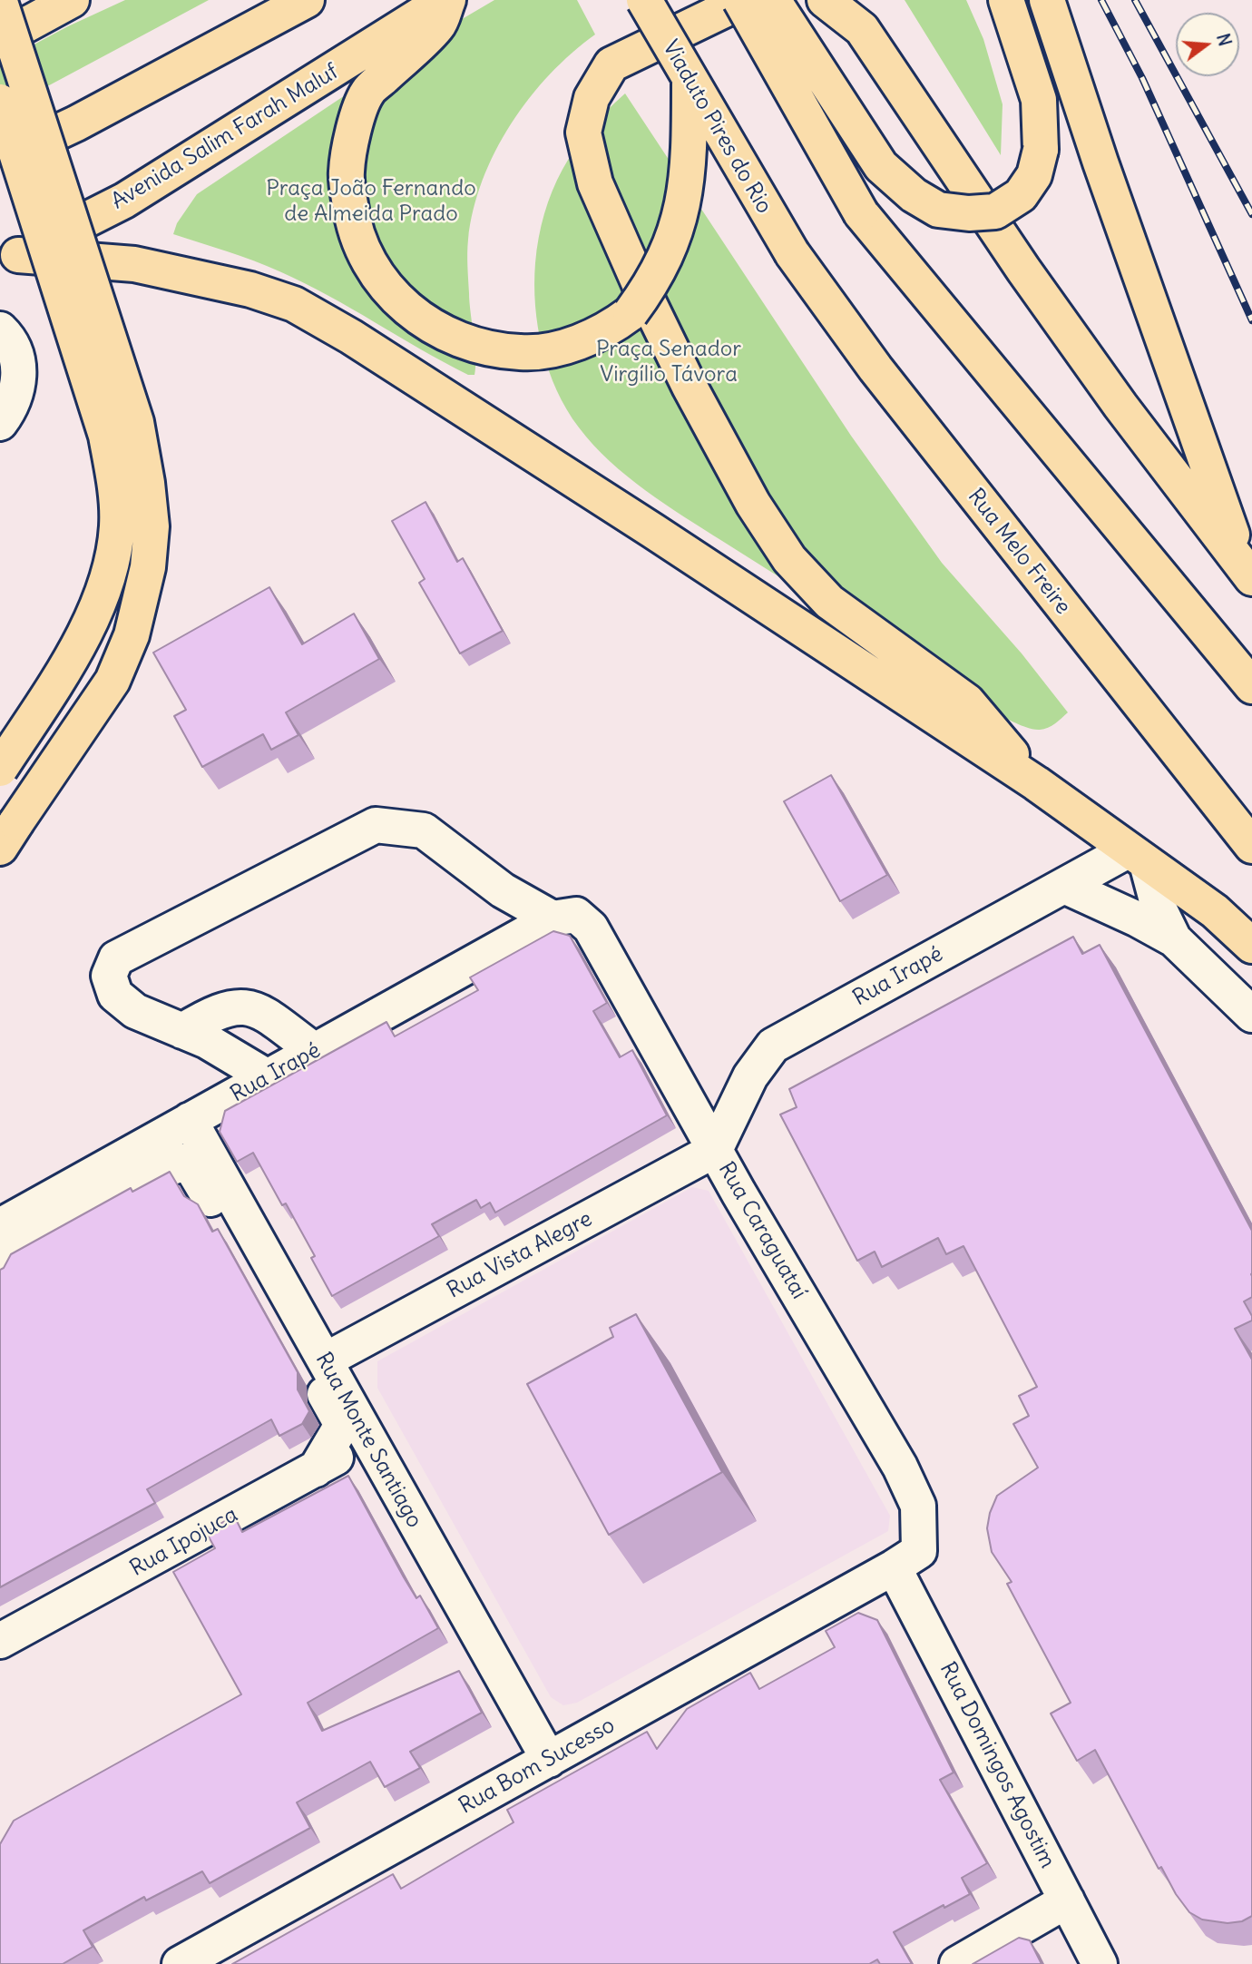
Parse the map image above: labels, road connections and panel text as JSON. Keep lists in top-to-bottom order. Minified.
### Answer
{"streets":{"main road":["Viaduto Pires do Rio","Avenida Salim Farah Maluf","Rua Melo Freire"],"street":["Rua Irapé","Rua Caraguataí","Rua Vista Alegre","Rua Monte Santiago","Rua Ipojuca","Rua Domingos Agostim","Rua Bom Sucesso"]},"crossings":[["Viaduto Pires do Rio","Rua Melo Freire"],["Rua Irapé","Rua Caraguataí"],["Rua Irapé","Rua Vista Alegre"],["Rua Irapé","Rua Monte Santiago"],["Rua Caraguataí","Rua Vista Alegre"],["Rua Caraguataí","Rua Domingos Agostim"],["Rua Caraguataí","Rua Bom Sucesso"],["Rua Vista Alegre","Rua Monte Santiago"],["Rua Monte Santiago","Rua Ipojuca"],["Rua Monte Santiago","Rua Bom Sucesso"],["Rua Domingos Agostim","Rua Bom Sucesso"]],"parks":["Praça João Fernando de Almeida Prado","Praça Senador Virgílio Távora"],"north":"right"}
